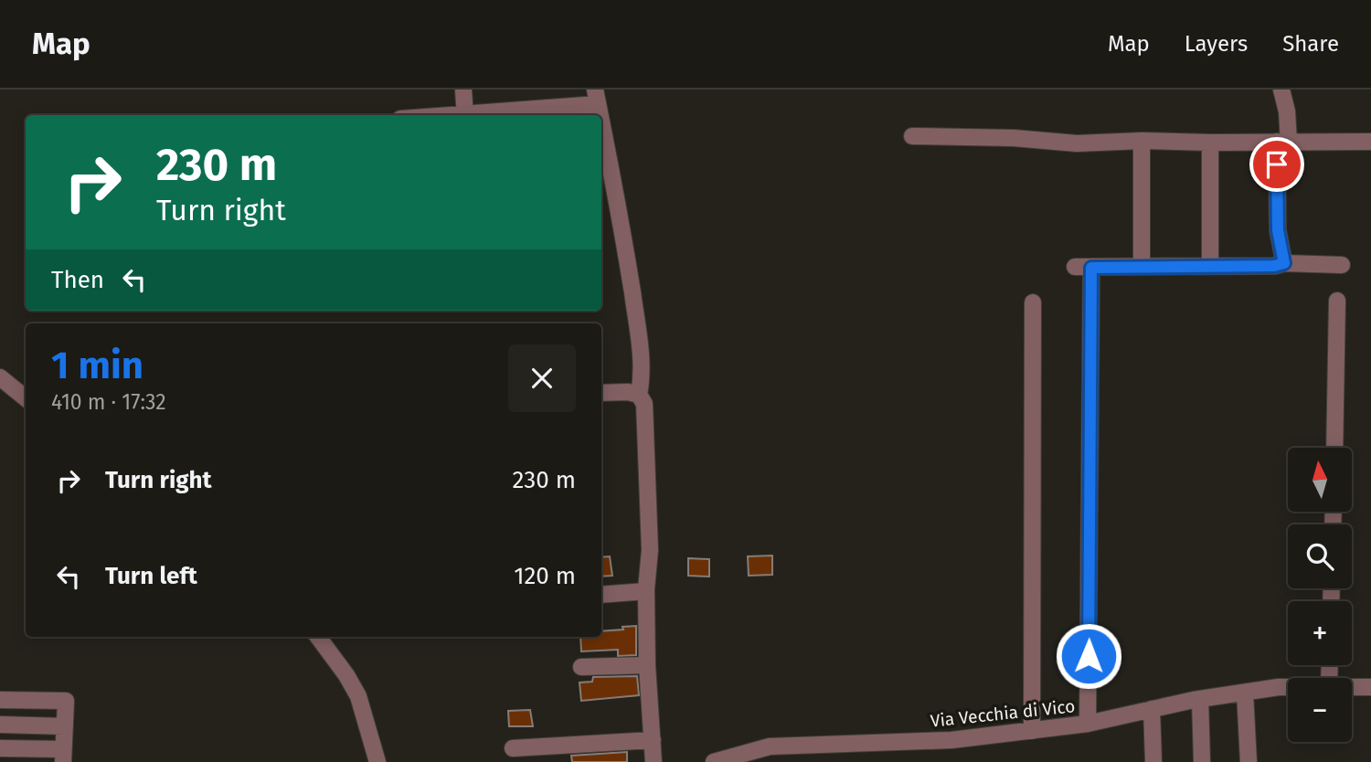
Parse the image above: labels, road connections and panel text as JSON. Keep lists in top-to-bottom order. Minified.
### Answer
{"streets":{"street":["Via Vecchia di Vico"]},"north":"top","page":{"header":"Map","nav":["Map","Layers","Share"],"turn":["230 m","Turn right"],"then":"Then","heading":["1 min","410 m · 17:32"],"list":[{"name":"Turn right","value":"230 m"},{"name":"Turn left","value":"120 m"}],"map_buttons":["+","−"]}}
